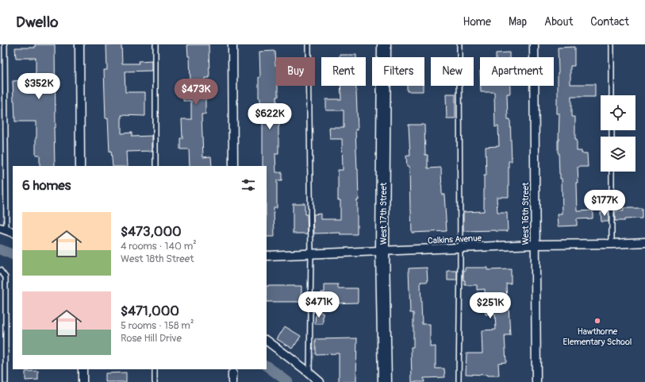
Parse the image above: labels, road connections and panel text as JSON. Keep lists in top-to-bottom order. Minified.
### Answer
{"streets":{"main road":["West 17th Street"],"street":["West 16th Street","Calkins Avenue"]},"crossings":[["West 17th Street","Calkins Avenue"],["West 16th Street","Calkins Avenue"]],"places":["Hawthorne Elementary School"],"page":{"header":"Dwello","nav":["Home","Map","About","Contact"],"chip":["Buy","Rent","Filters","New","Apartment"],"price":["$352K","$473K","$622K","$177K","$471K","$251K"],"heading":"6 homes","list":[{"name":"$473,000","note":"4 rooms · 140 m² · West 18th Street"},{"name":"$471,000","note":"5 rooms · 158 m² · Rose Hill Drive"}]}}
